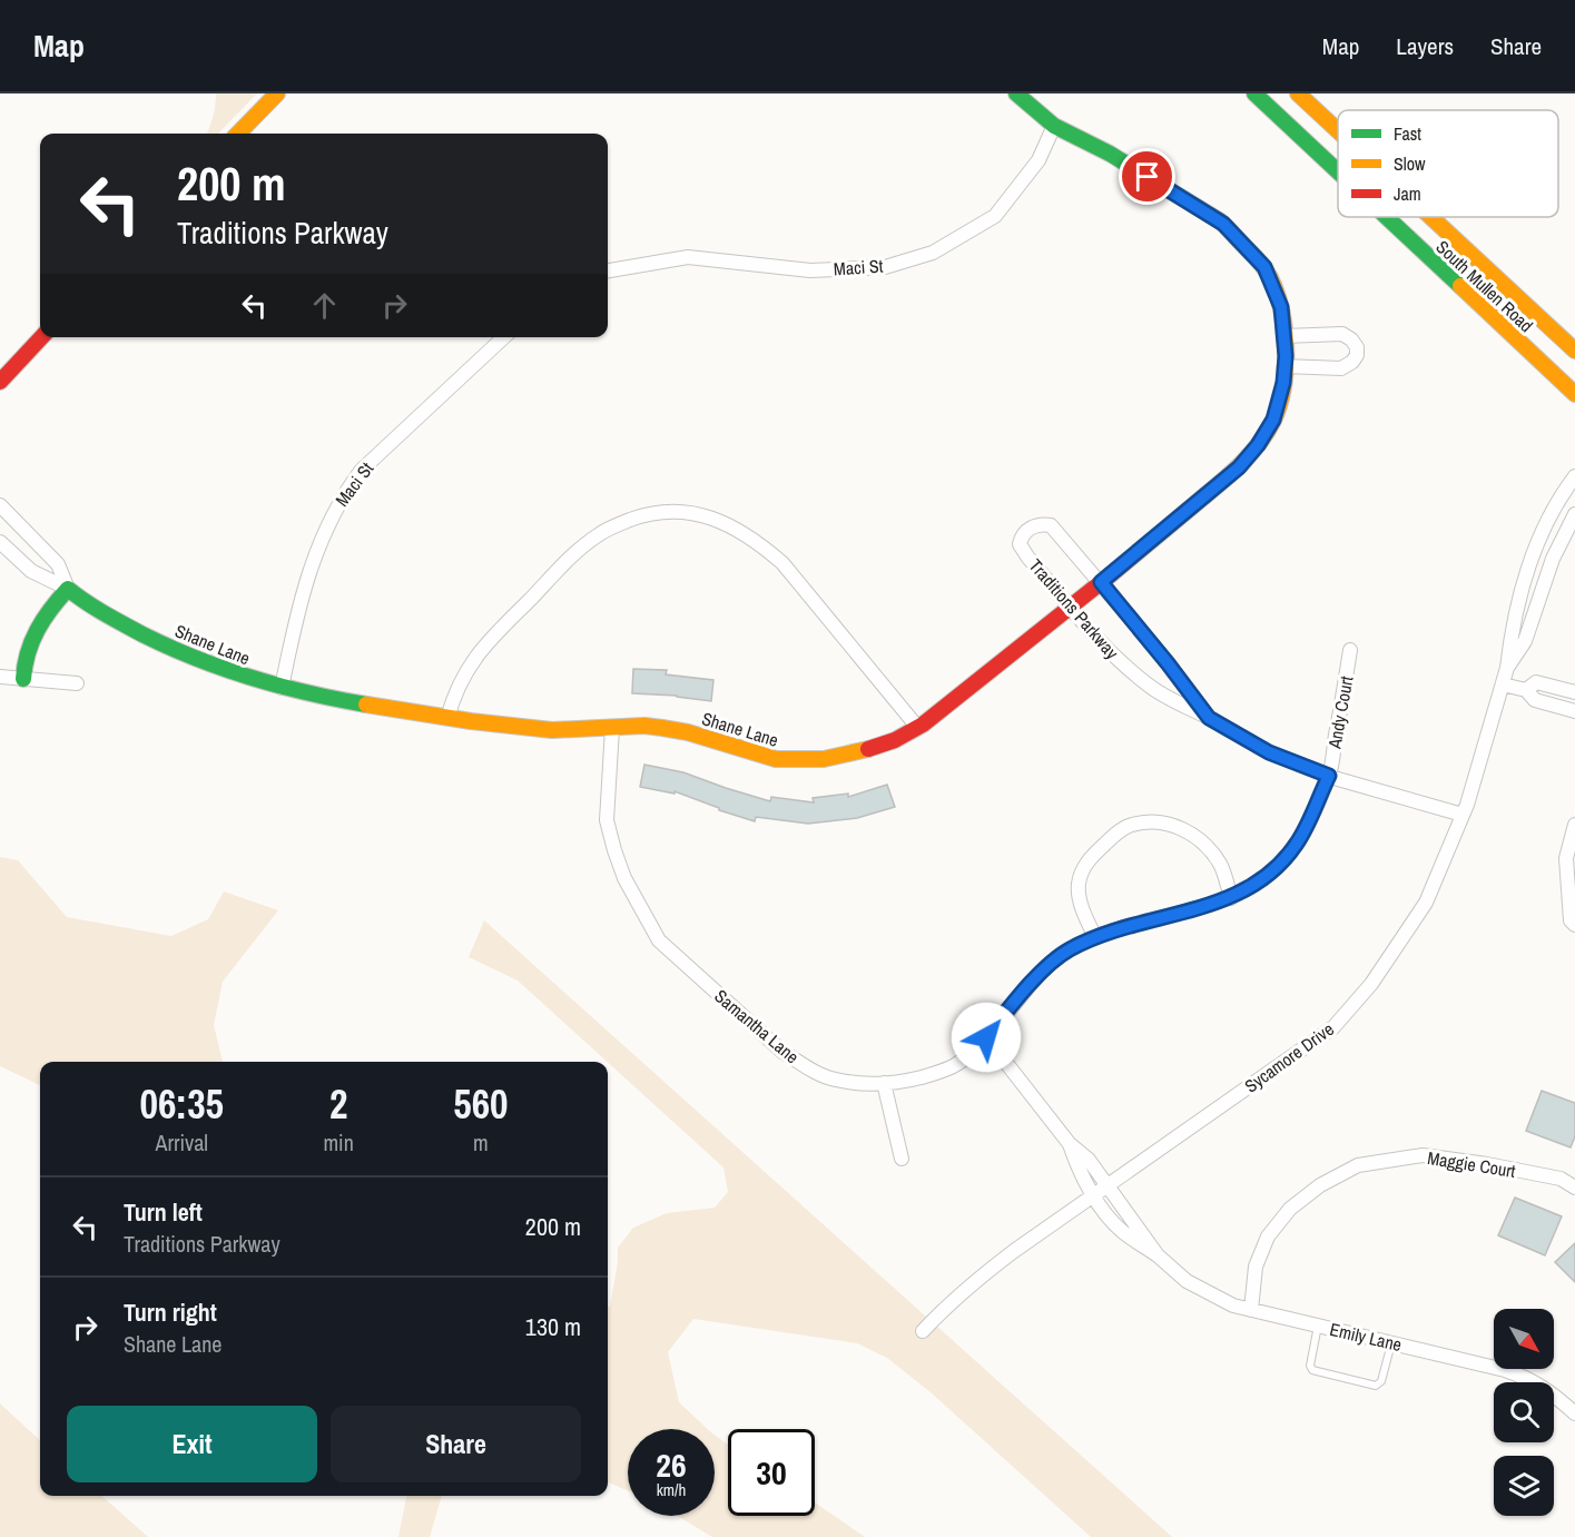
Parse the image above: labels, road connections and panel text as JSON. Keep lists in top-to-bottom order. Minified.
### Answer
{"streets":{"street":["Maci St","South Mullen Road","Traditions Parkway","Shane Lane","Andy Court","Samantha Lane","Sycamore Drive","Maggie Court","Emily Lane"]},"crossings":[["Maci St","Shane Lane"],["Traditions Parkway","Shane Lane"],["Traditions Parkway","Andy Court"],["Traditions Parkway","Samantha Lane"],["Traditions Parkway","Sycamore Drive"],["Shane Lane","Samantha Lane"],["Andy Court","Samantha Lane"],["Sycamore Drive","Emily Lane"],["Maggie Court","Emily Lane"]],"legend":["Fast","Slow","Jam"],"north":"bottom right","page":{"header":"Map","nav":["Map","Layers","Share"],"turn":["200 m","Traditions Parkway"],"eta":["06:35","Arrival","2","min","560","m"],"list":[{"name":"Turn left","note":"Traditions Parkway","value":"200 m"},{"name":"Turn right","note":"Shane Lane","value":"130 m"}],"buttons":["Exit","Share"],"speed":"26 km/h","limit":"30"}}
